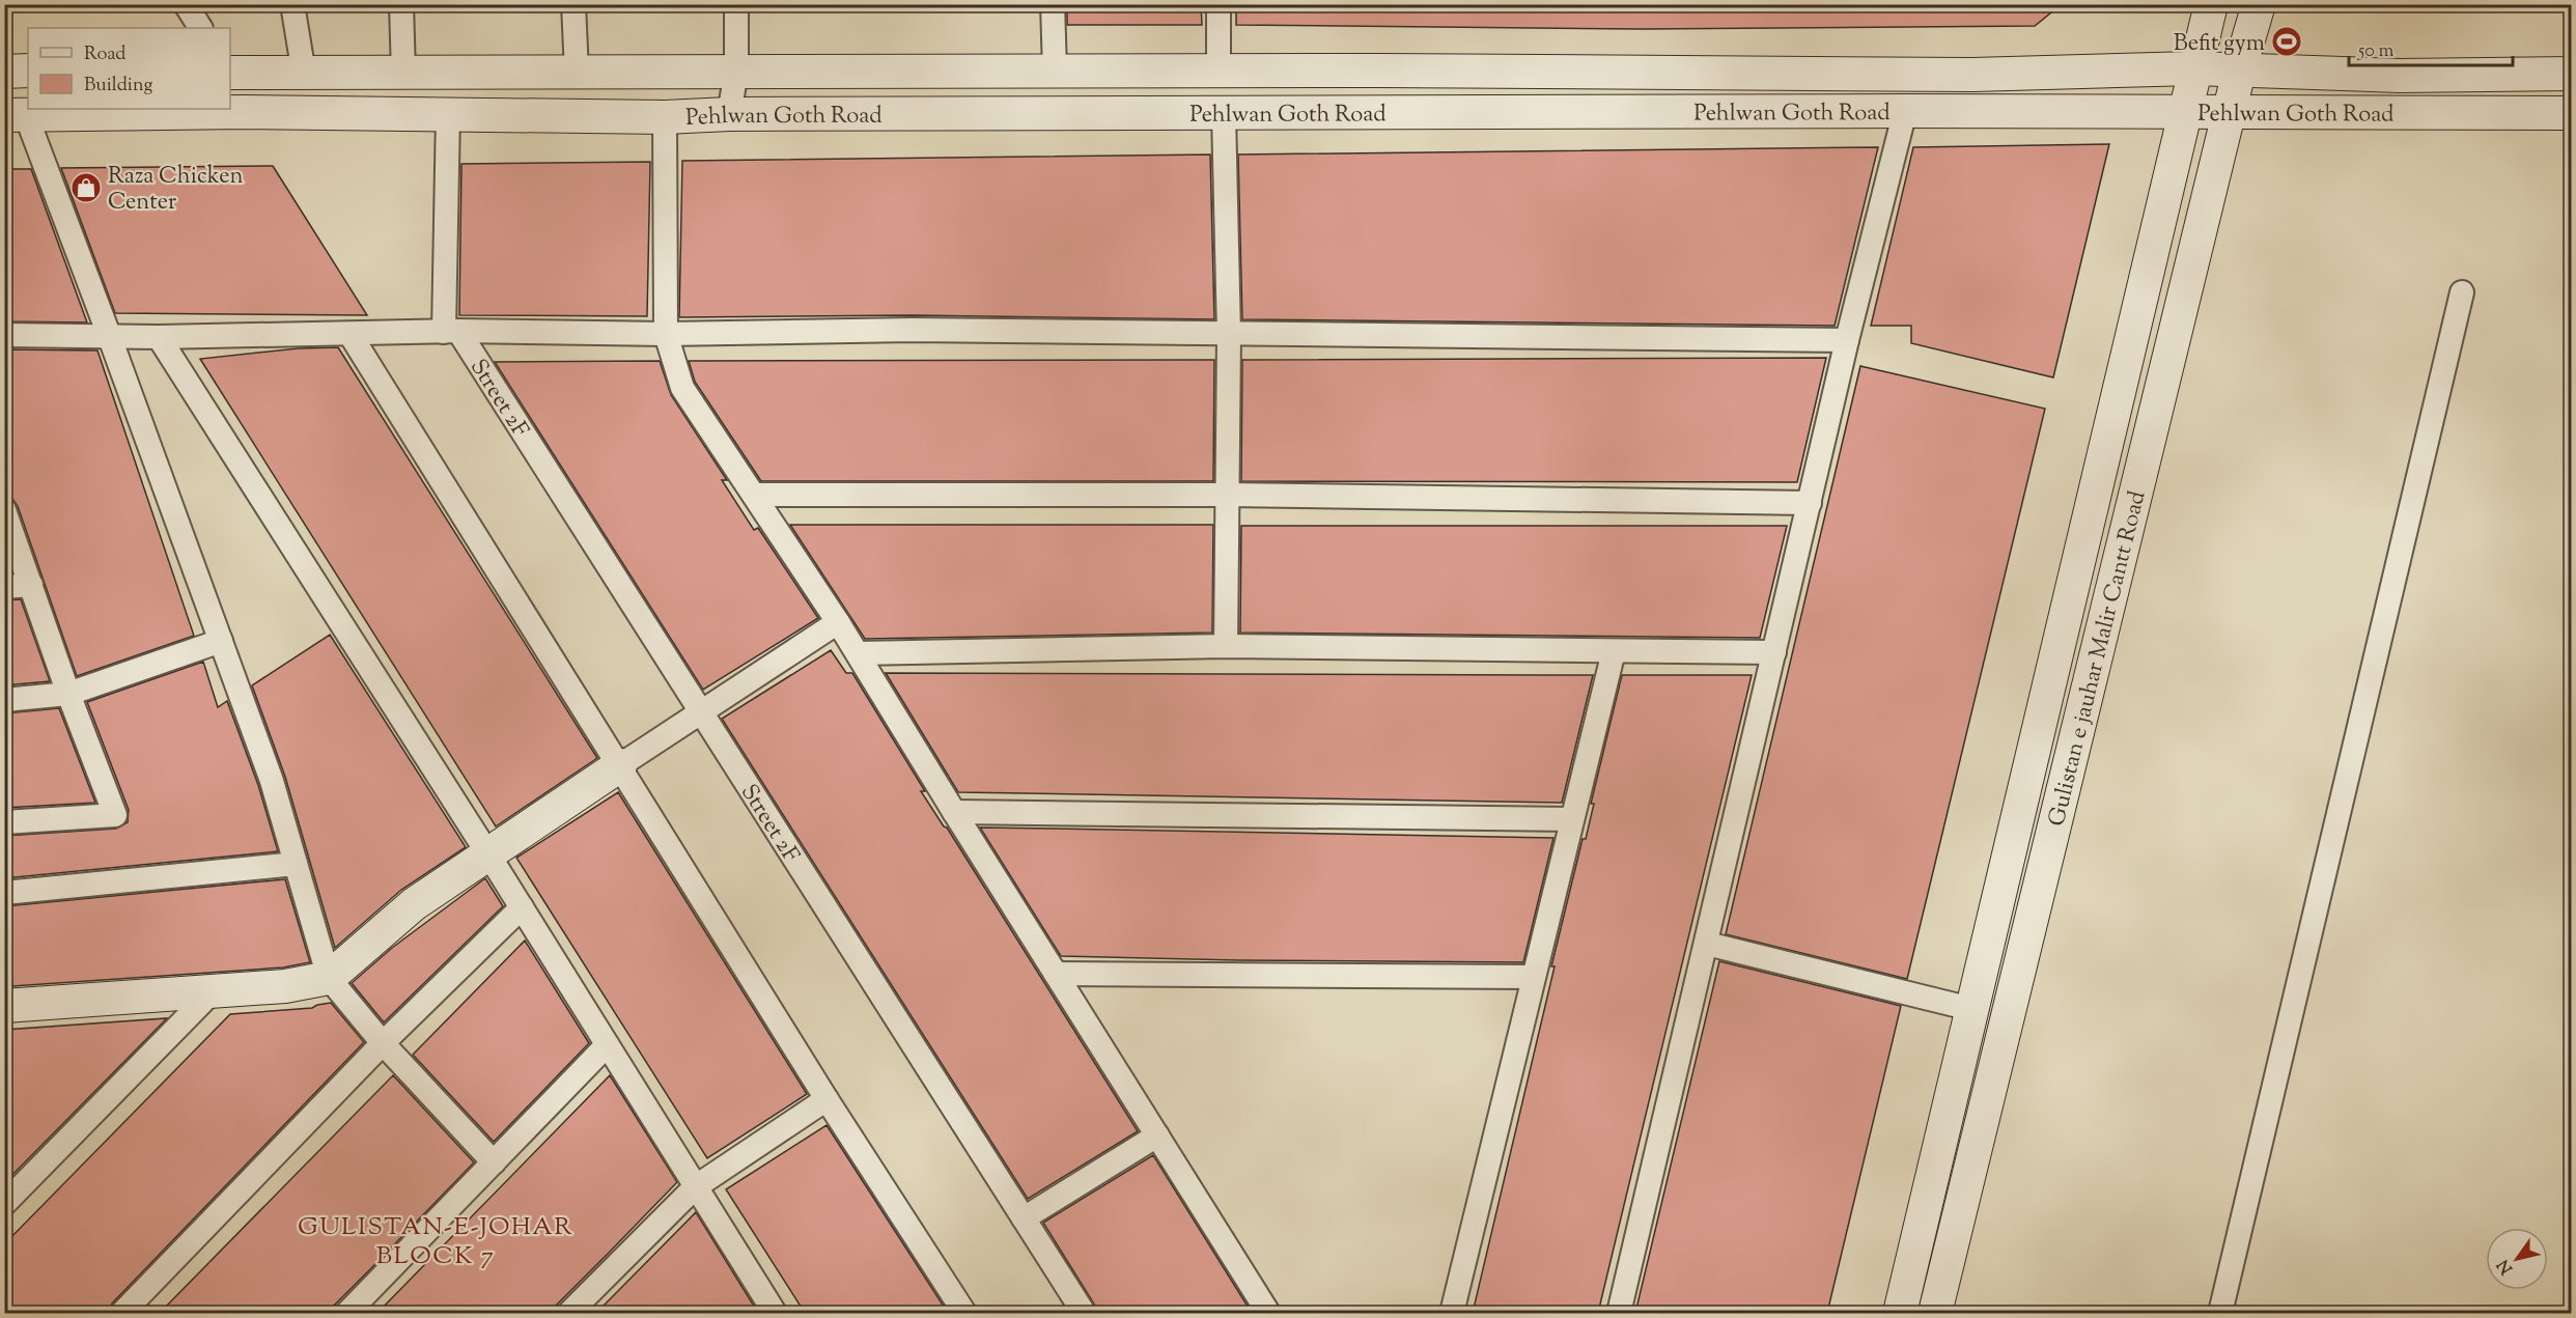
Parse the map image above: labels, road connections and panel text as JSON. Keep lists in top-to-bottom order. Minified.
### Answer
{"streets":{"main road":["Pehlwan Goth Road","Gulistan e jauhar Malir Cantt Road"],"street":["Street 2F"]},"crossings":[["Pehlwan Goth Road","Gulistan e jauhar Malir Cantt Road"]],"districts":["GULISTAN-E-JOHAR BLOCK 7"],"places":{"sports":["Befit gym"],"shop":["Raza Chicken Center"]},"legend":["Road","Building"],"scale_bar":"50 m","north":"bottom left"}
